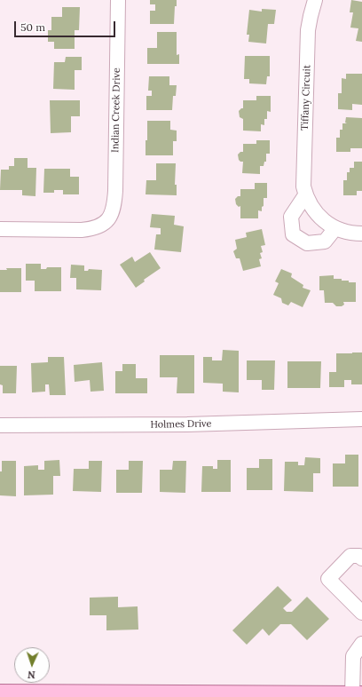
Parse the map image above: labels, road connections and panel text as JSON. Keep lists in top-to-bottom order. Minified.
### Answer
{"streets":{"street":["Tiffany Circuit","Indian Creek Drive","Holmes Drive"]},"scale_bar":"50 m","north":"bottom"}
